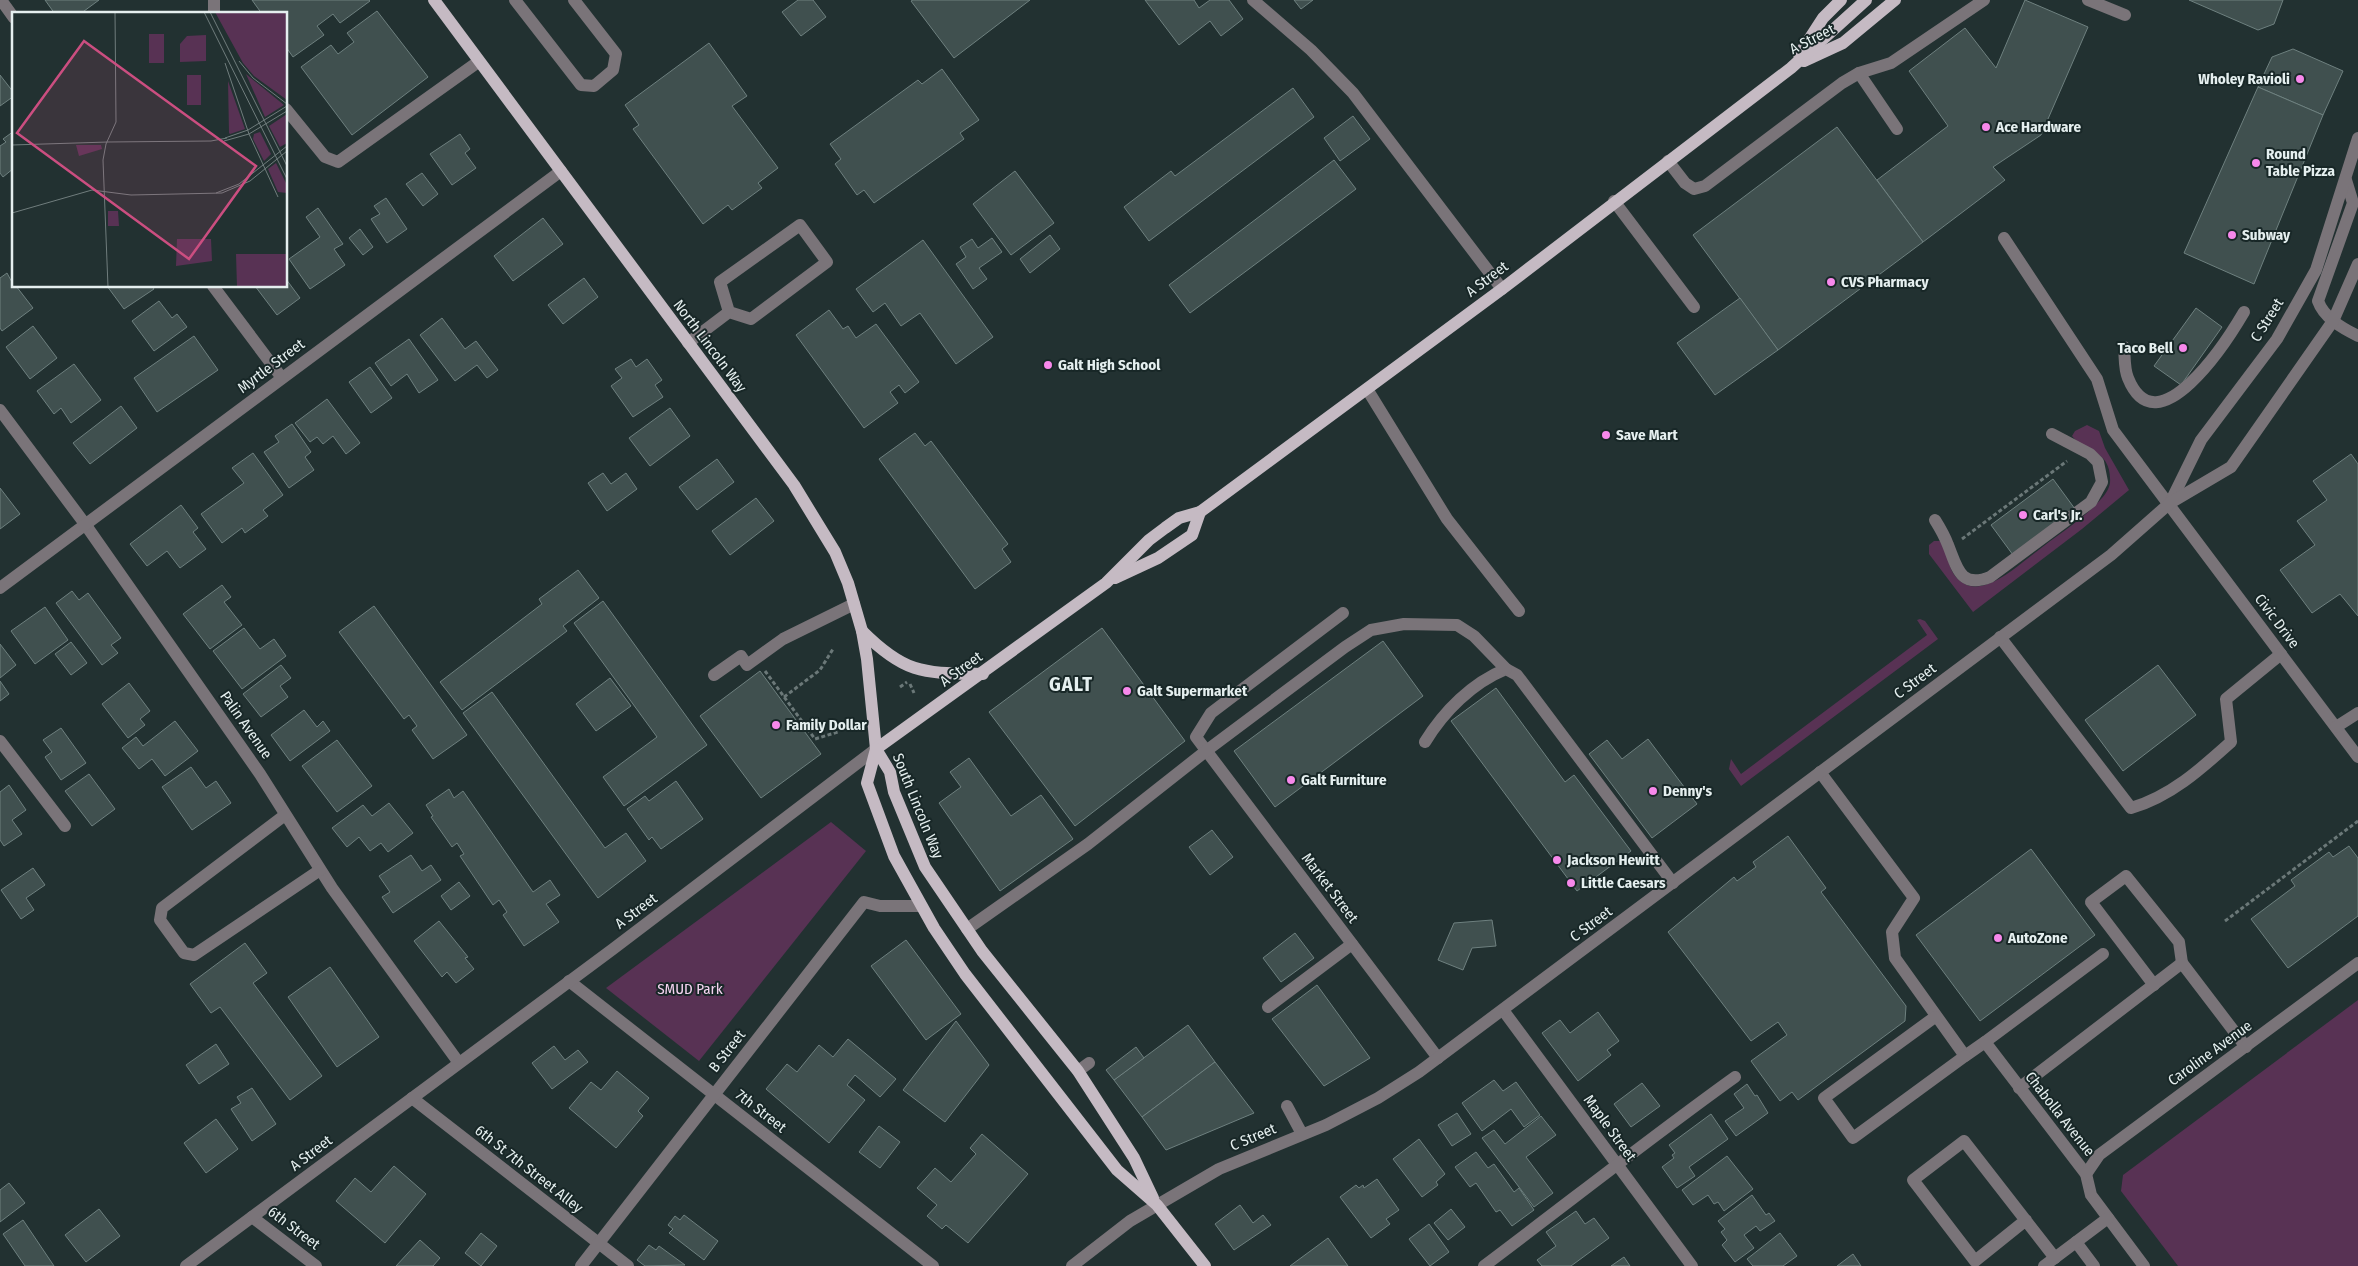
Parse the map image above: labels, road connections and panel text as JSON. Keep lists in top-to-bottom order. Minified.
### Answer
{"streets":{"main road":["A Street","North Lincoln Way","South Lincoln Way"],"street":["C Street","Myrtle Street","Civic Drive","Palin Avenue","Market Street","B Street","Caroline Avenue","7th Street","Chabolla Avenue","Maple Street","6th St 7th Street Alley","6th Street"]},"crossings":[["A Street","North Lincoln Way"],["A Street","Palin Avenue"],["A Street","South Lincoln Way"],["A Street","7th Street"],["A Street","6th St 7th Street Alley"],["A Street","6th Street"],["C Street","Civic Drive"],["C Street","South Lincoln Way"],["C Street","Market Street"],["C Street","Maple Street"],["North Lincoln Way","Myrtle Street"],["North Lincoln Way","South Lincoln Way"],["Myrtle Street","Palin Avenue"],["South Lincoln Way","B Street"],["B Street","7th Street"],["B Street","6th St 7th Street Alley"],["Caroline Avenue","Chabolla Avenue"]],"districts":["GALT"],"parks":["SMUD Park"],"places":["Wholey Ravioli","Ace Hardware","Round Table Pizza","Subway","CVS Pharmacy","Taco Bell","Galt High School","Save Mart","Carl's Jr.","Galt Supermarket","Family Dollar","Galt Furniture","Denny's","Jackson Hewitt","Little Caesars","AutoZone"]}
